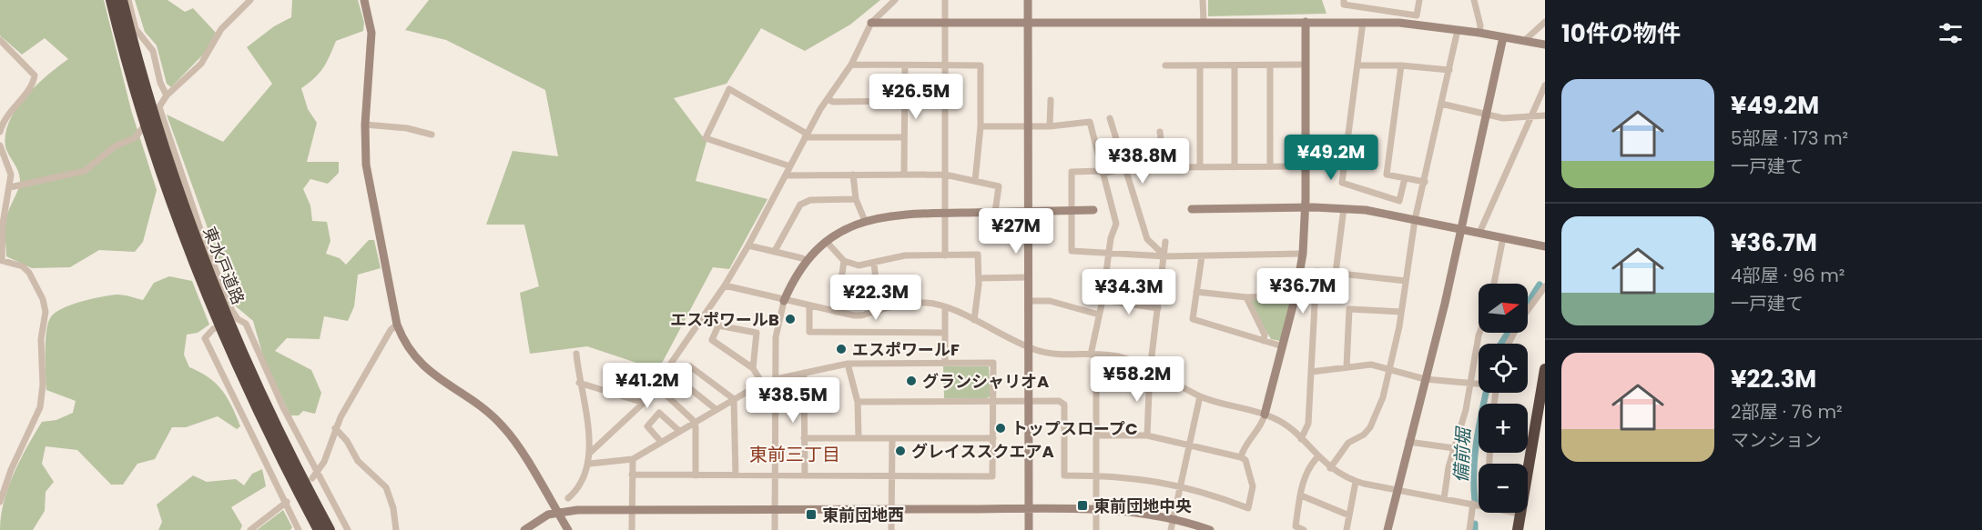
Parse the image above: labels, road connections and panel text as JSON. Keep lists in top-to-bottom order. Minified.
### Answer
{"streets":{"highway":["東水戸道路"]},"districts":["東前三丁目"],"water":["備前堀"],"places":{"other":["エスポワールB","エスポワールF","グランシャリオA","トップスロープC","グレイススクエアA"],"transit":["東前団地中央","東前団地西"]},"north":"right","page":{"heading":"10件の物件","list":[{"name":"¥49.2M","note":"5部屋 · 173 m² · 一戸建て"},{"name":"¥36.7M","note":"4部屋 · 96 m² · 一戸建て"},{"name":"¥22.3M","note":"2部屋 · 76 m² · マンション"}],"price":["¥26.5M","¥49.2M","¥38.8M","¥27M","¥36.7M","¥34.3M","¥22.3M","¥58.2M","¥41.2M","¥38.5M"],"map_buttons":["+","−"]}}
